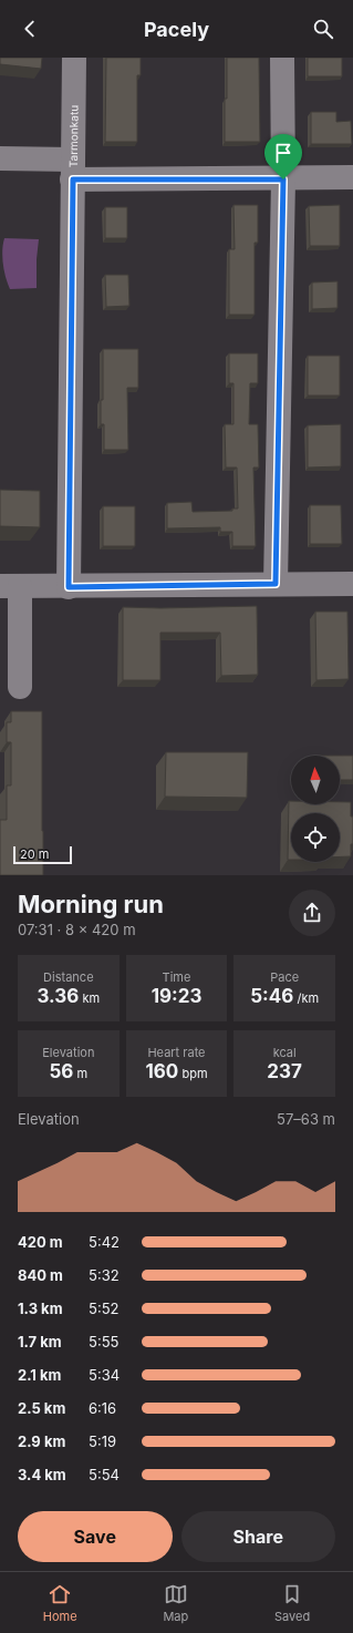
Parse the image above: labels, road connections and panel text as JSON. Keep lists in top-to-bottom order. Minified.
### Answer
{"streets":{"street":["Tarmonkatu"]},"scale_bar":"20 m","north":"top","page":{"header":"Pacely","scale":"20 m","heading":["Morning run","07:31 · 8 × 420 m"],"stats":[["Distance","3.36 km"],["Time","19:23"],["Pace","5:46 /km"],["Elevation","56 m"],["Heart rate","160 bpm"],["kcal","237"]],"chart":["Elevation","57–63 m"],"list":[{"name":"420 m","note":"5:42"},{"name":"840 m","note":"5:32"},{"name":"1.3 km","note":"5:52"},{"name":"1.7 km","note":"5:55"},{"name":"2.1 km","note":"5:34"},{"name":"2.5 km","note":"6:16"},{"name":"2.9 km","note":"5:19"},{"name":"3.4 km","note":"5:54"}],"buttons":["Save","Share"],"tabs":["Home","Map","Saved"]}}
